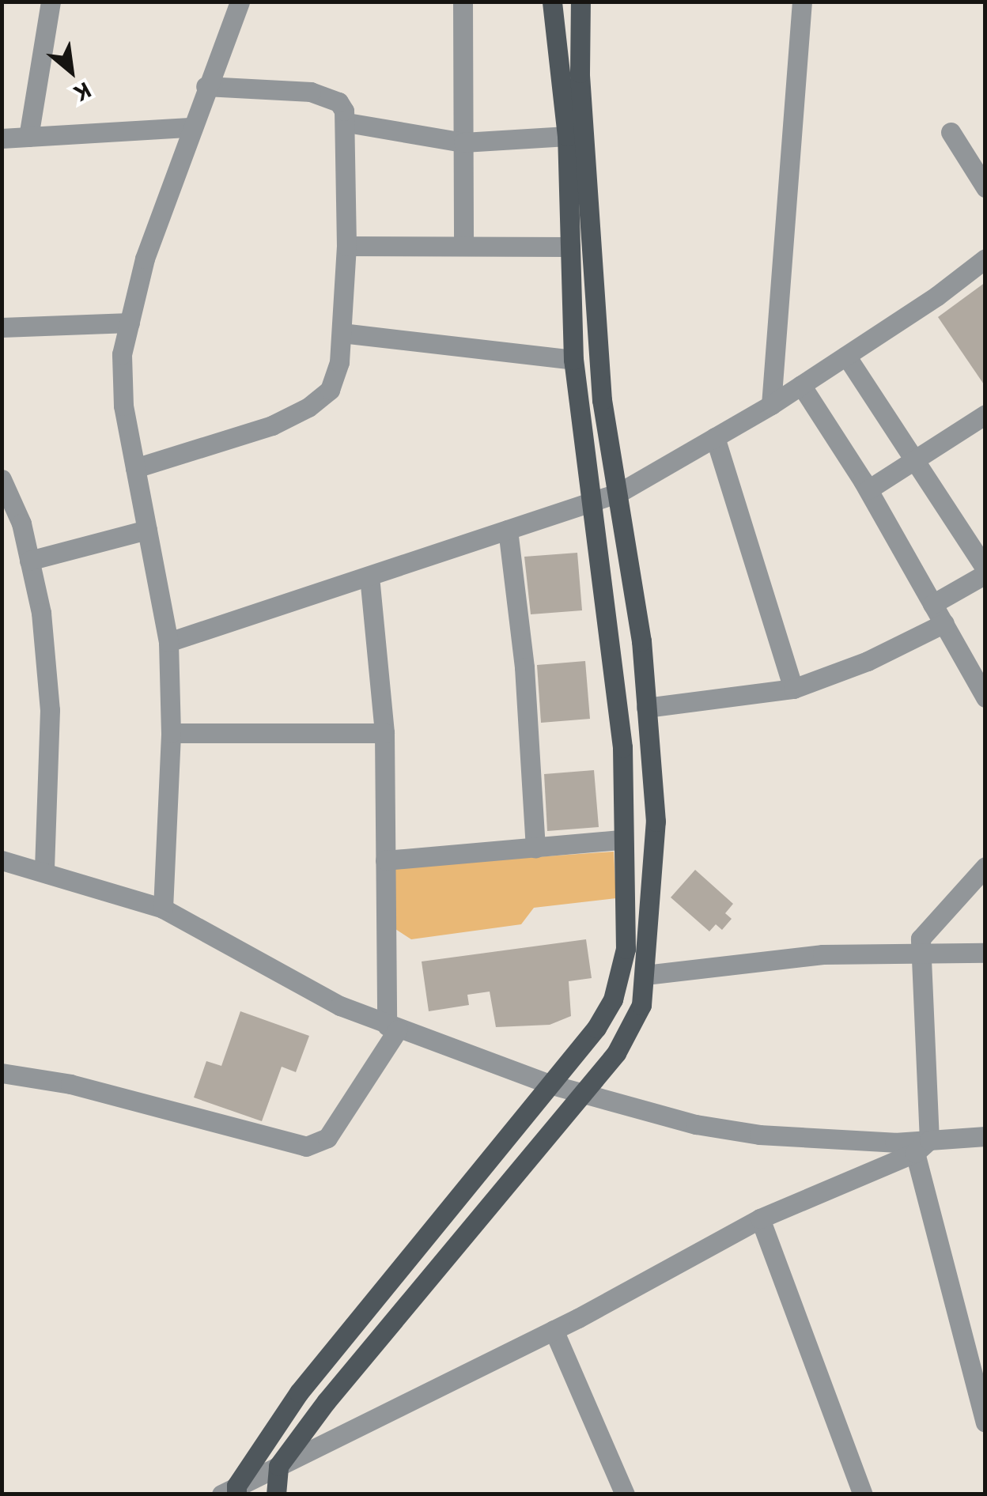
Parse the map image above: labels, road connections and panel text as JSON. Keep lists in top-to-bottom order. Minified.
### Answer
{"north":"bottom right"}
